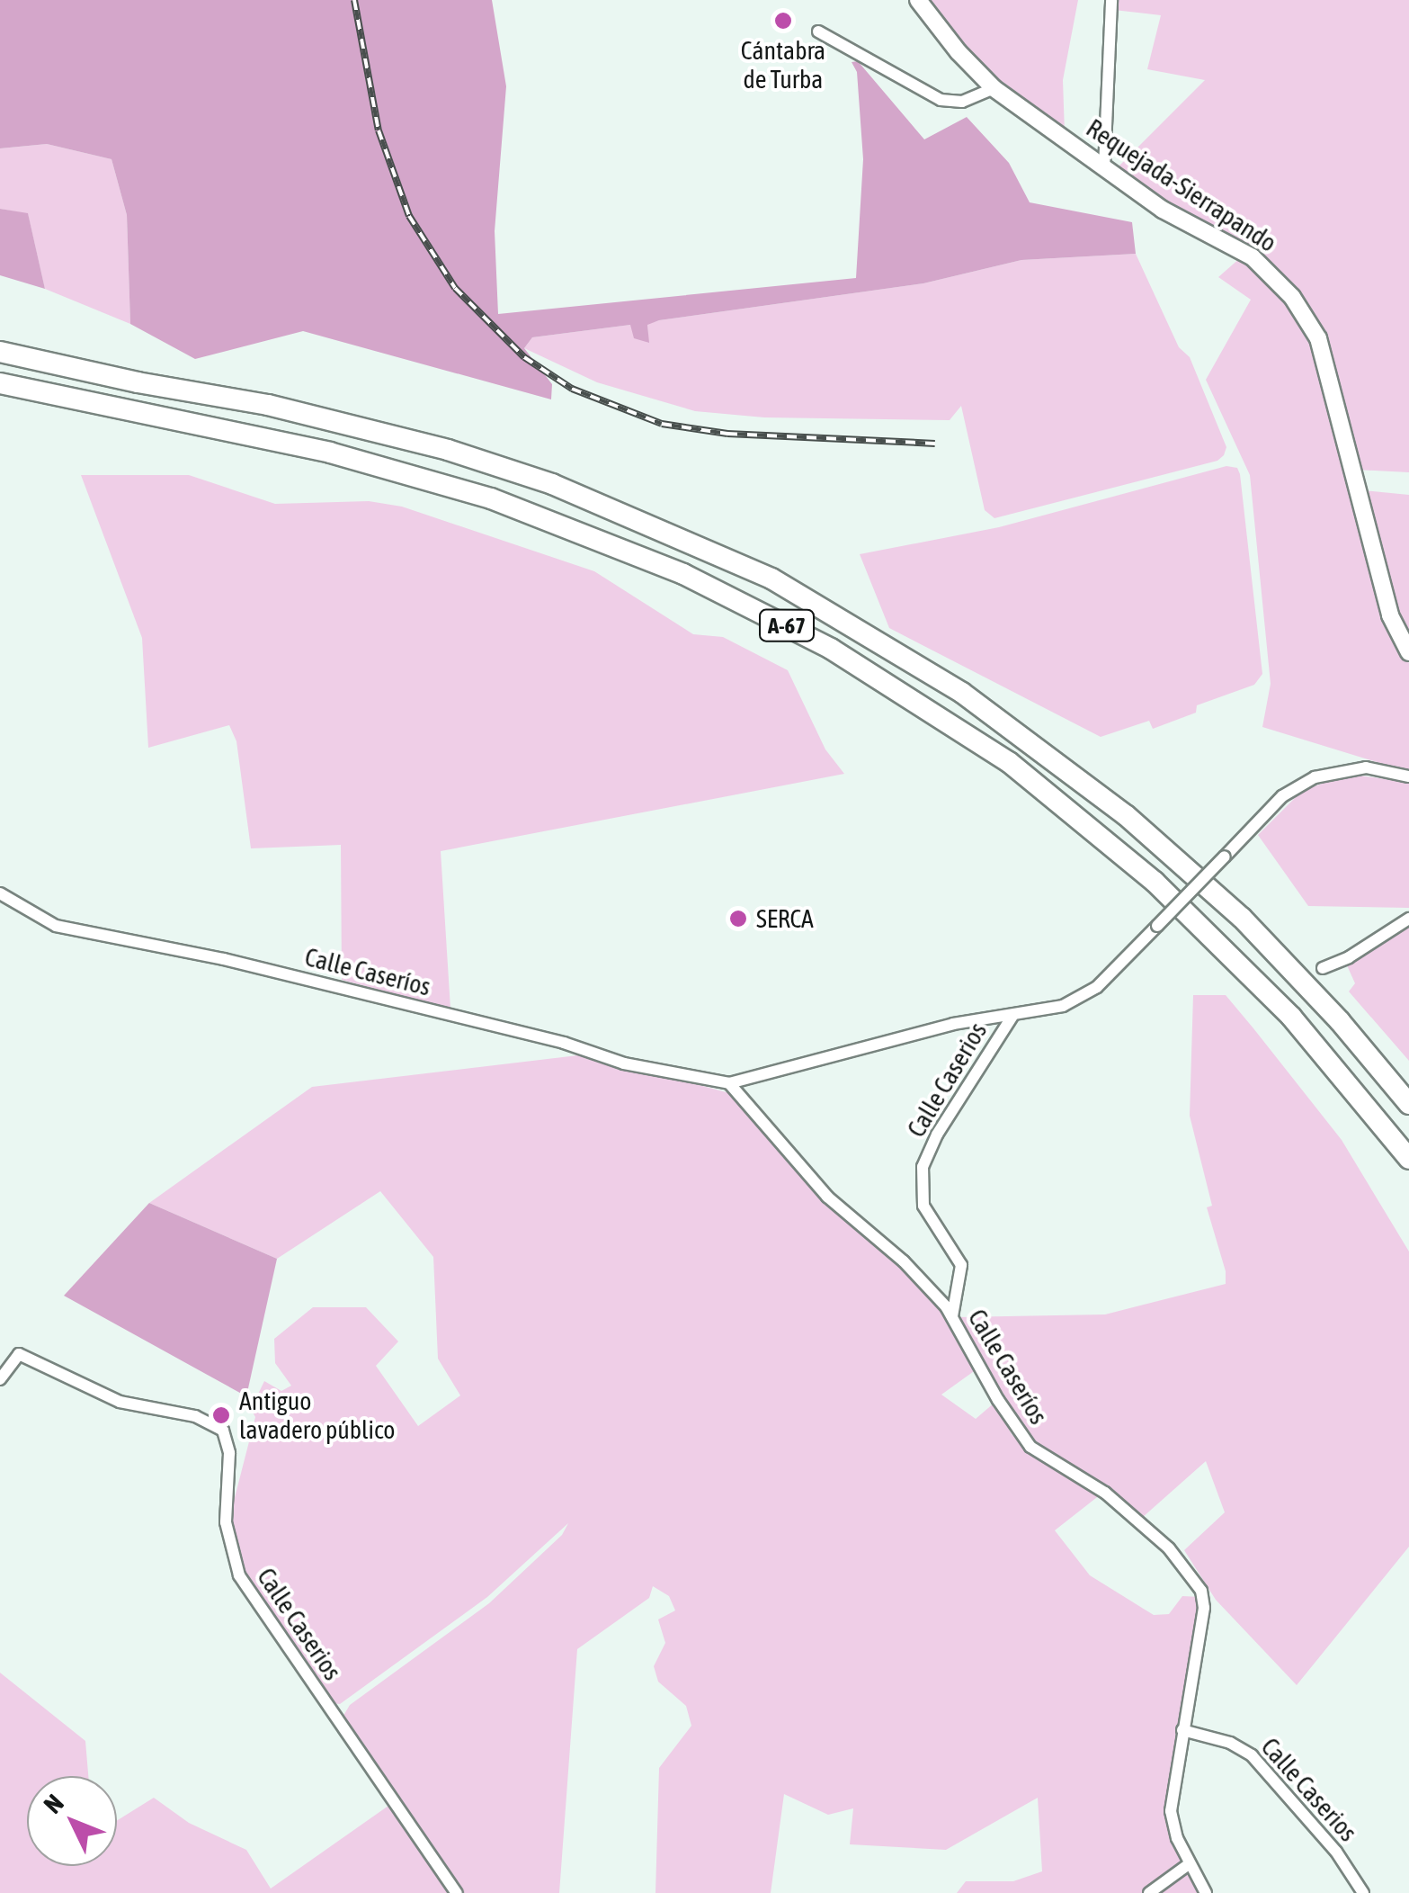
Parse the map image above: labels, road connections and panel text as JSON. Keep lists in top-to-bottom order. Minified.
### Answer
{"streets":{"highway":["A-67"],"street":["Requejada-Sierrapando","Calle Caseríos","Calle Caserios"]},"crossings":[["Calle Caseríos","Calle Caserios"]],"places":["Cántabra de Turba","SERCA","Antiguo lavadero público"],"north":"top left"}
